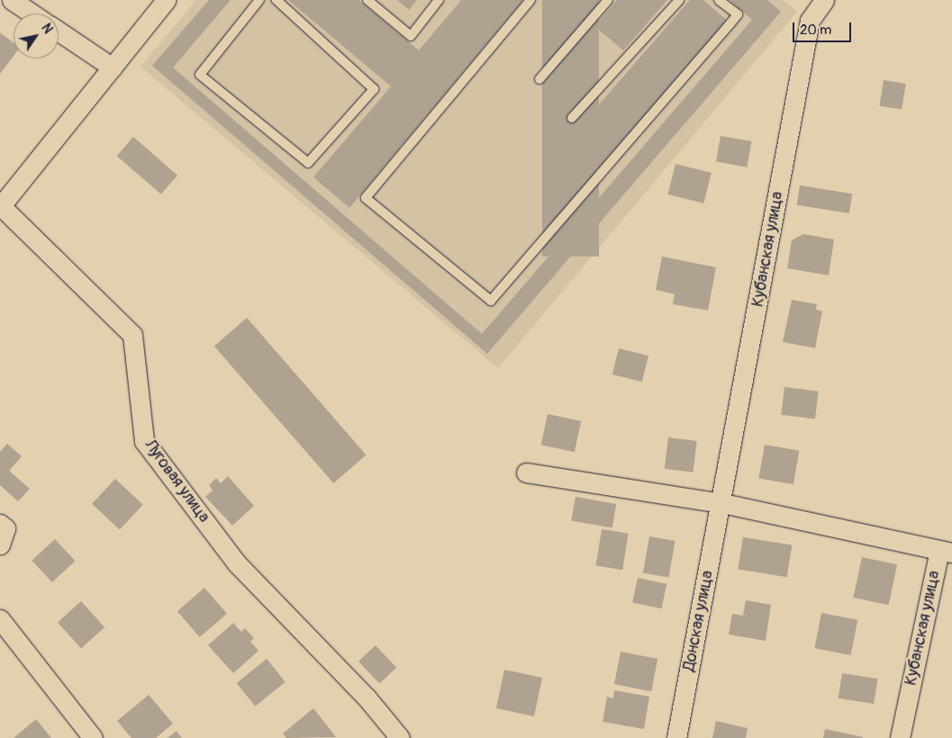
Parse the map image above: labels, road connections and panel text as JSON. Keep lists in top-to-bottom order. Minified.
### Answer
{"streets":{"street":["Кубанская улица","Луговая улица","Донская улица"]},"crossings":[["Кубанская улица","Донская улица"]],"scale_bar":"20 m","north":"top right"}
